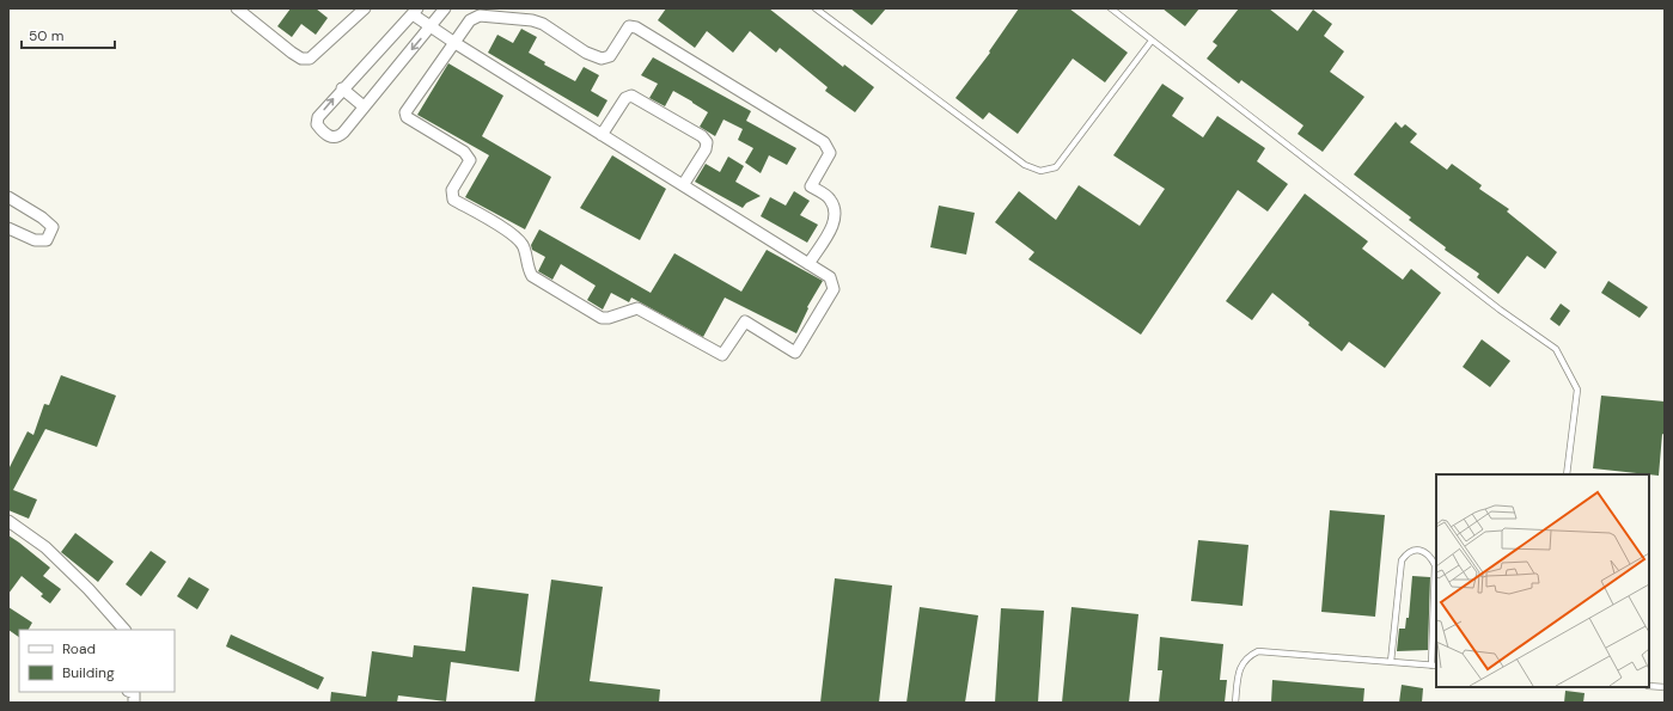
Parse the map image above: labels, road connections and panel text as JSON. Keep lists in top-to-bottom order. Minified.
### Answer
{"legend":["Road","Building"],"scale_bar":"50 m"}
